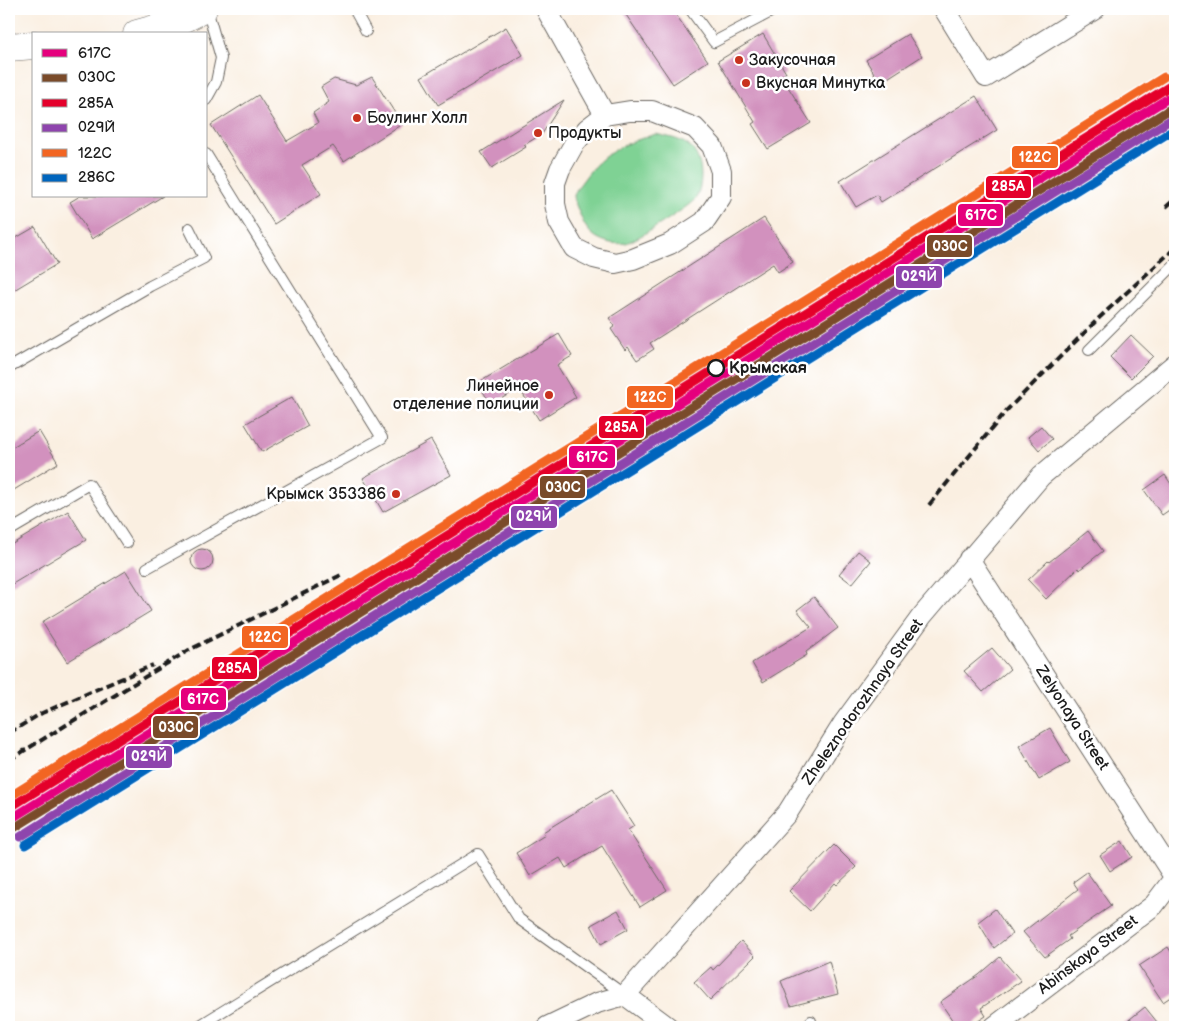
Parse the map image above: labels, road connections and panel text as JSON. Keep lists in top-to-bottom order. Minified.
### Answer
{"streets":{"street":["Zheleznodorozhnaya Street","Zelyonaya Street","Abinskaya Street"]},"crossings":[["Zheleznodorozhnaya Street","Zelyonaya Street"],["Zelyonaya Street","Abinskaya Street"]],"places":["Закусочная","Вкусная Минутка","Боулинг Холл","Продукты","Крымская","Линейное отделение полиции","Крымск 353386"],"lines":["transit line 122С","transit line 285А","transit line 617C","transit line 030C","transit line 029Й","transit line 286С"],"legend":["617C","030C","285А","029Й","122С","286С"]}
